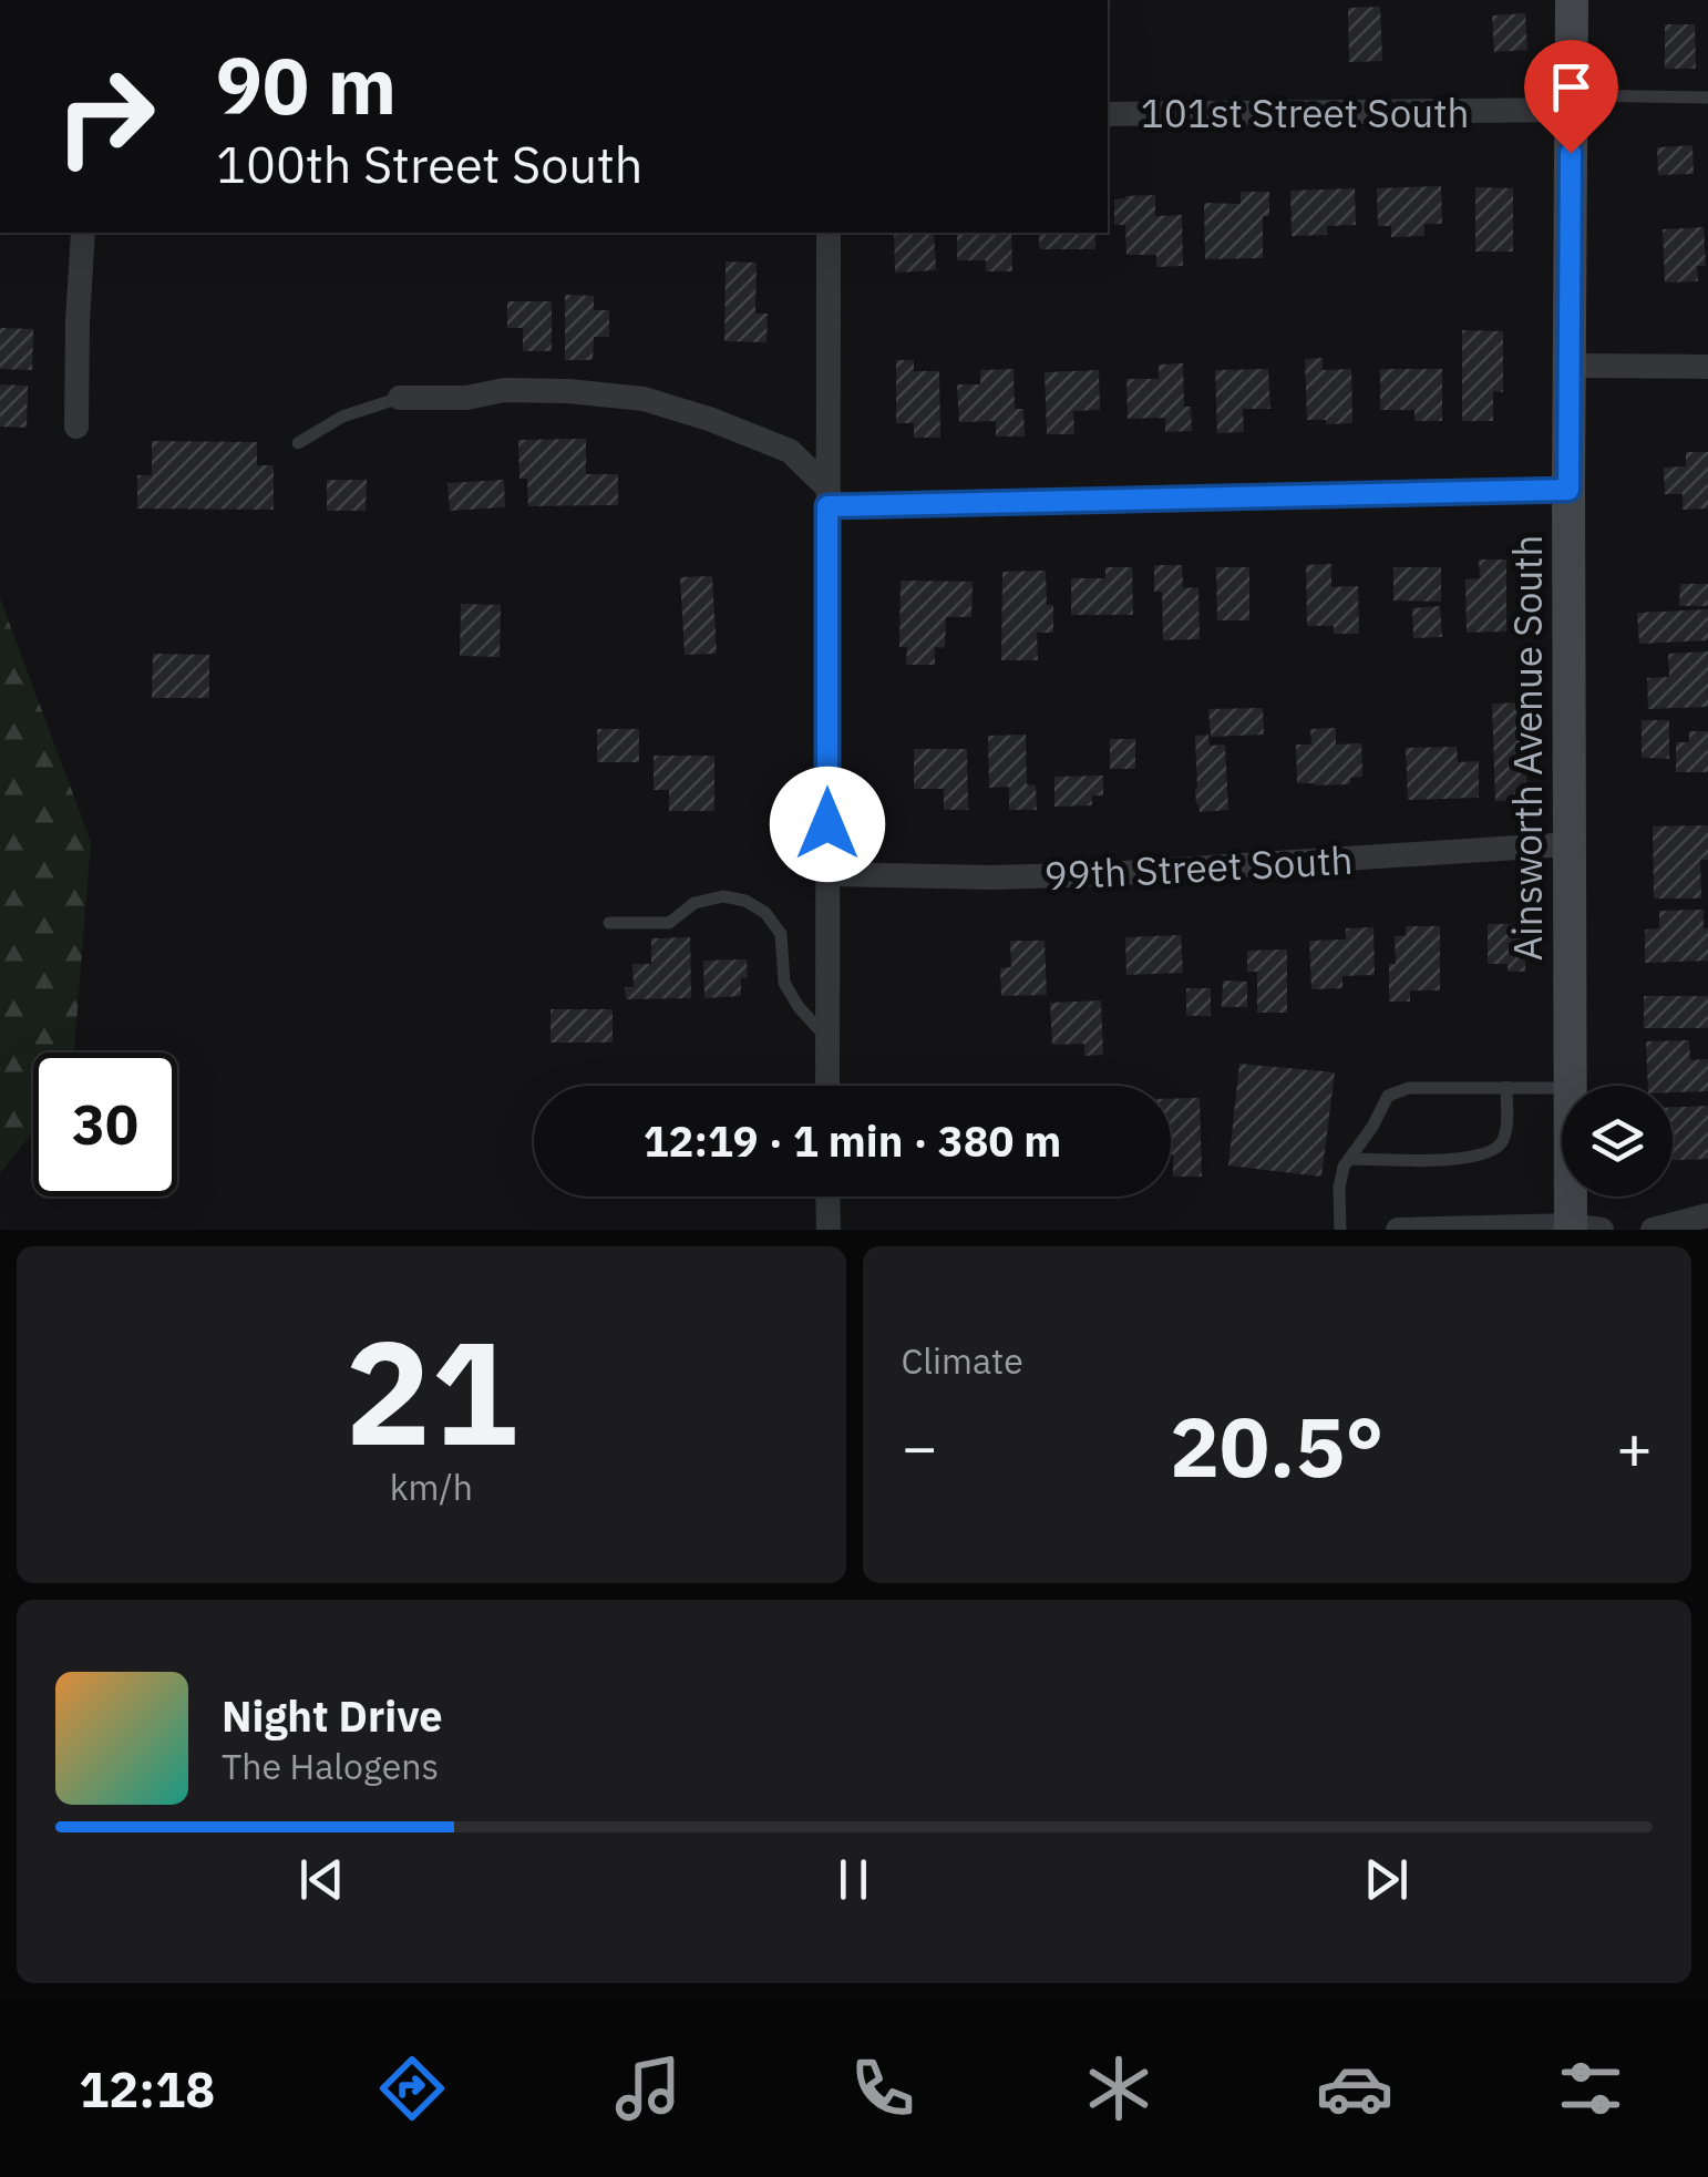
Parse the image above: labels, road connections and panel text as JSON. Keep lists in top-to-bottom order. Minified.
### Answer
{"streets":{"street":["101st Street South","Ainsworth Avenue South","99th Street South"]},"crossings":[["101st Street South","Ainsworth Avenue South"],["Ainsworth Avenue South","99th Street South"]],"page":{"turn":["90 m","100th Street South"],"limit":"30","trip":"12:19 · 1 min · 380 m","tile":[["21","km/h"],"Climate"],"heat":["−","20.5°","+"],"song":["Night Drive","The Halogens"],"tabs":"12:18"}}
